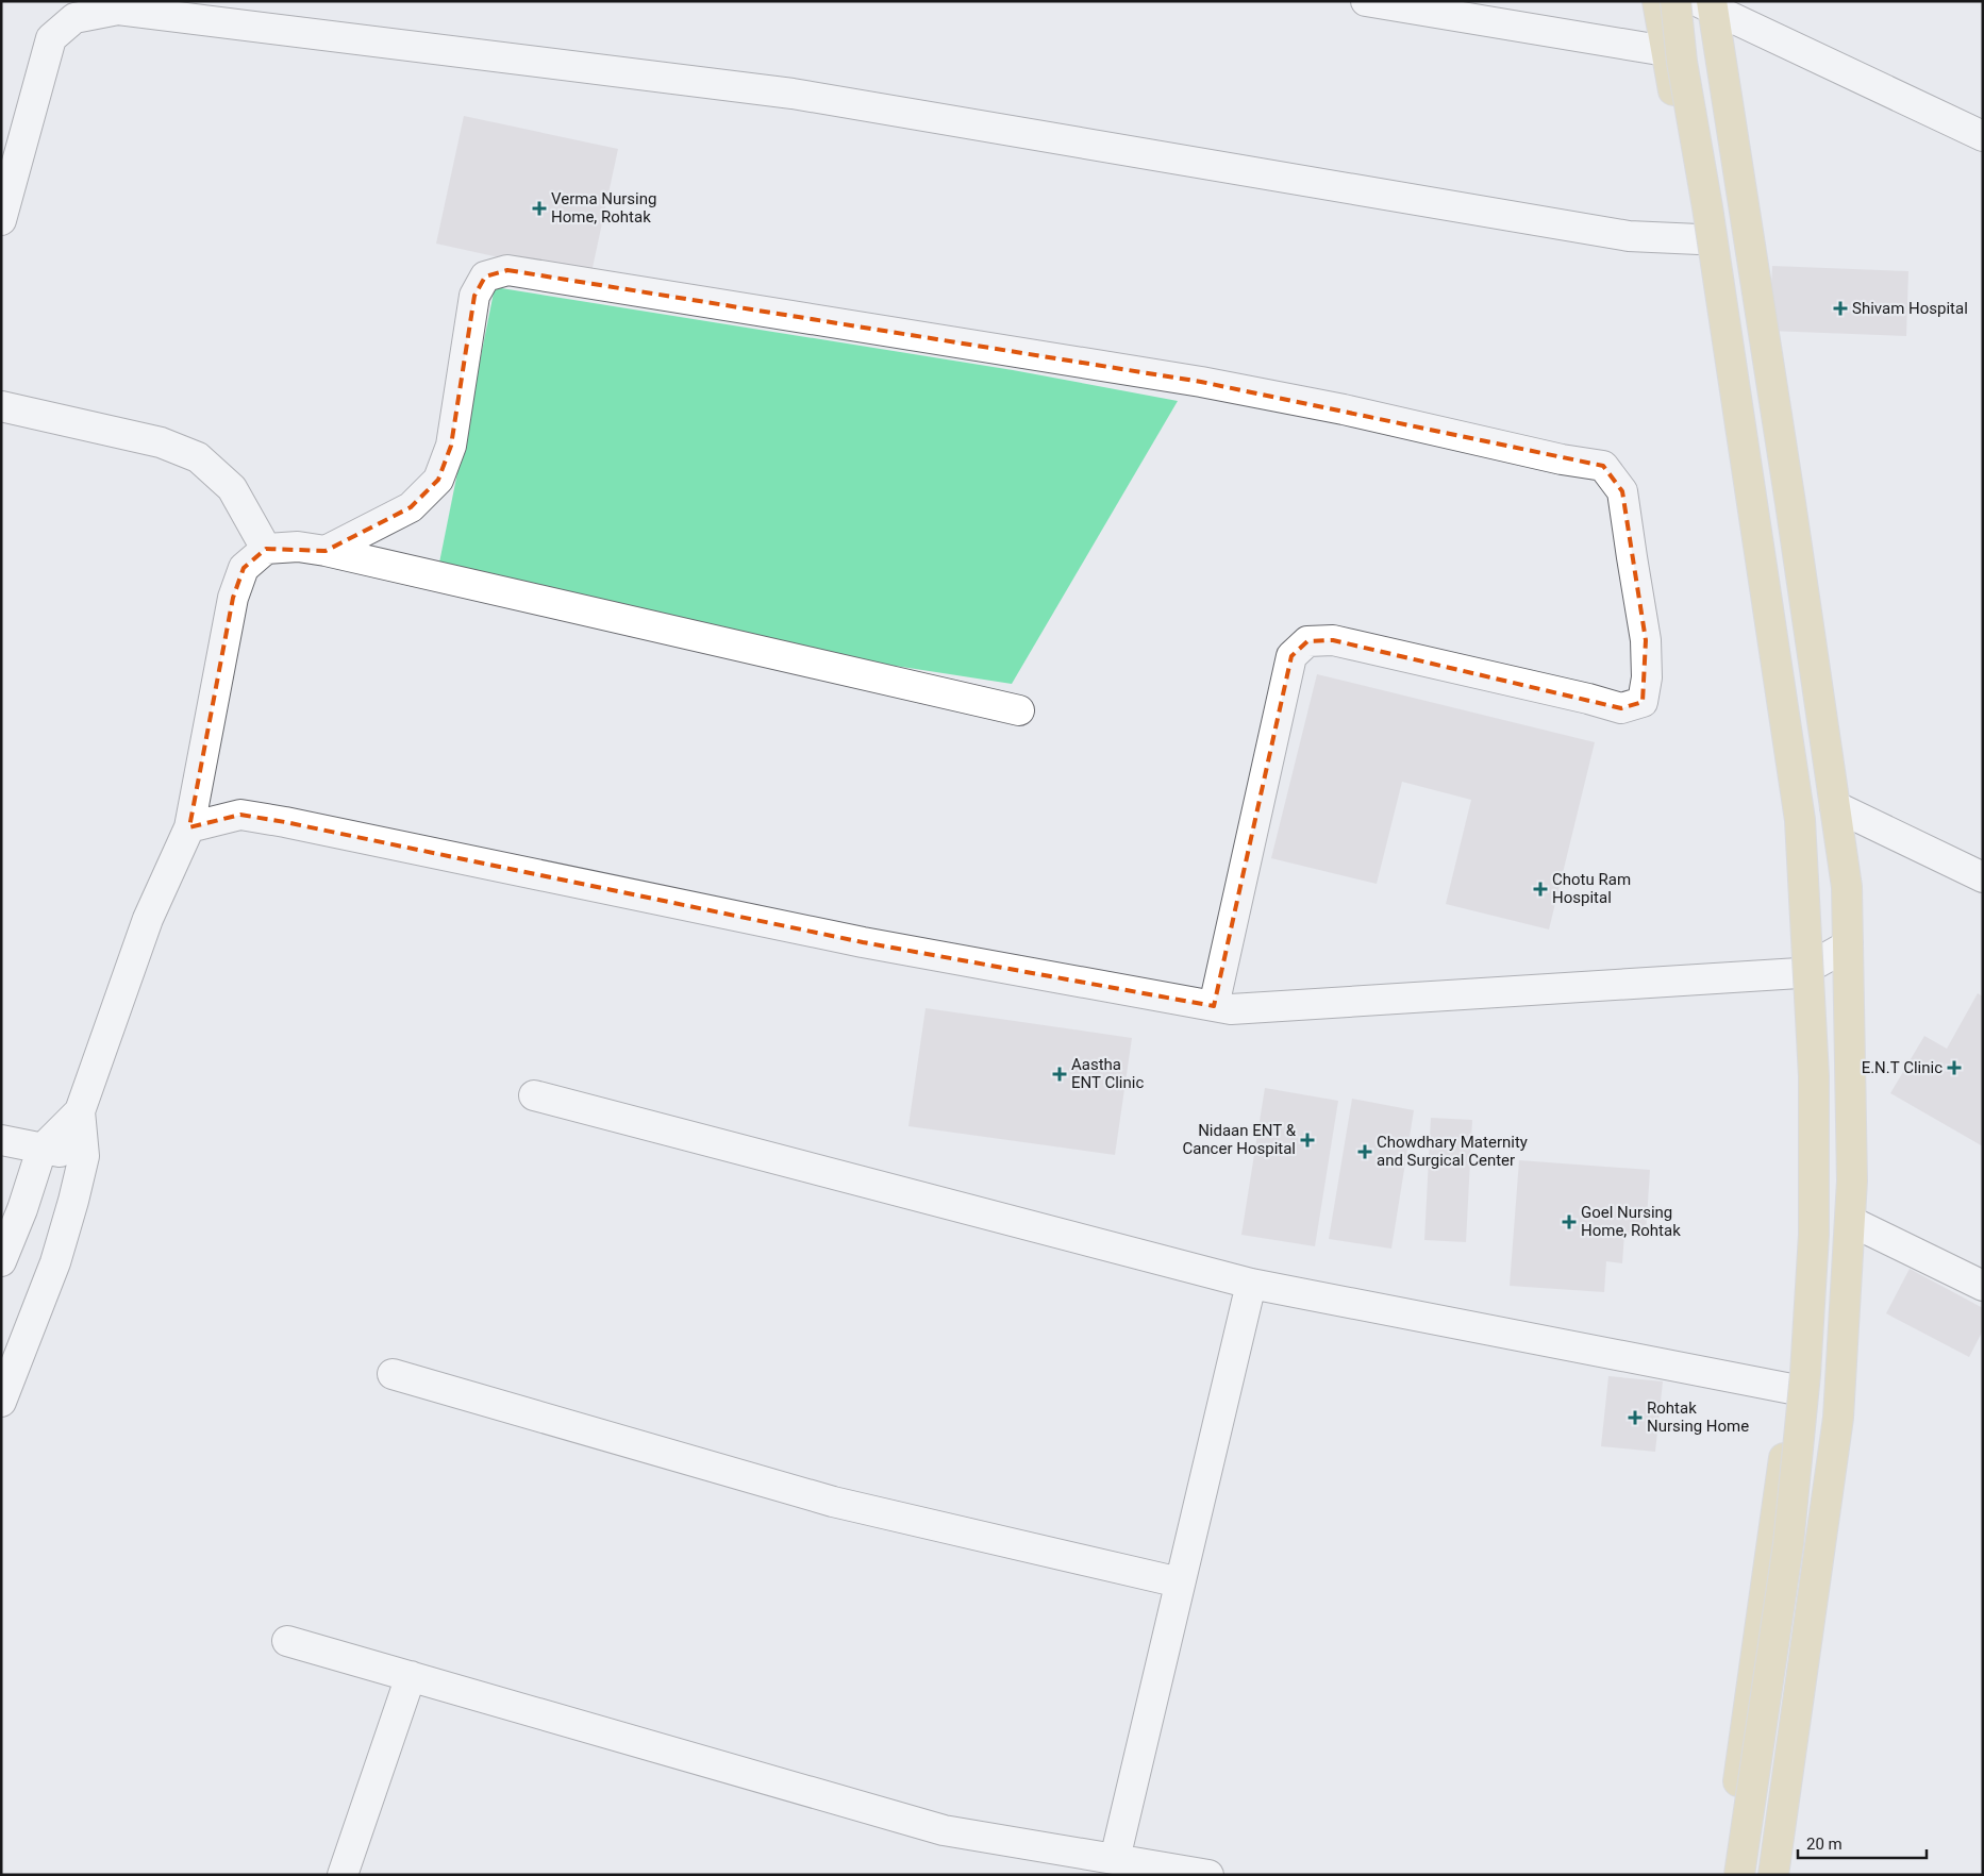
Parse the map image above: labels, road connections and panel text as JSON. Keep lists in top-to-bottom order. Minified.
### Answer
{"places":{"health":["Verma Nursing Home, Rohtak","Shivam Hospital","Chotu Ram Hospital","E.N.T Clinic","Aastha ENT Clinic","Nidaan ENT & Cancer Hospital","Chowdhary Maternity and Surgical Center","Goel Nursing Home, Rohtak","Rohtak Nursing Home"]},"scale_bar":"20 m"}
